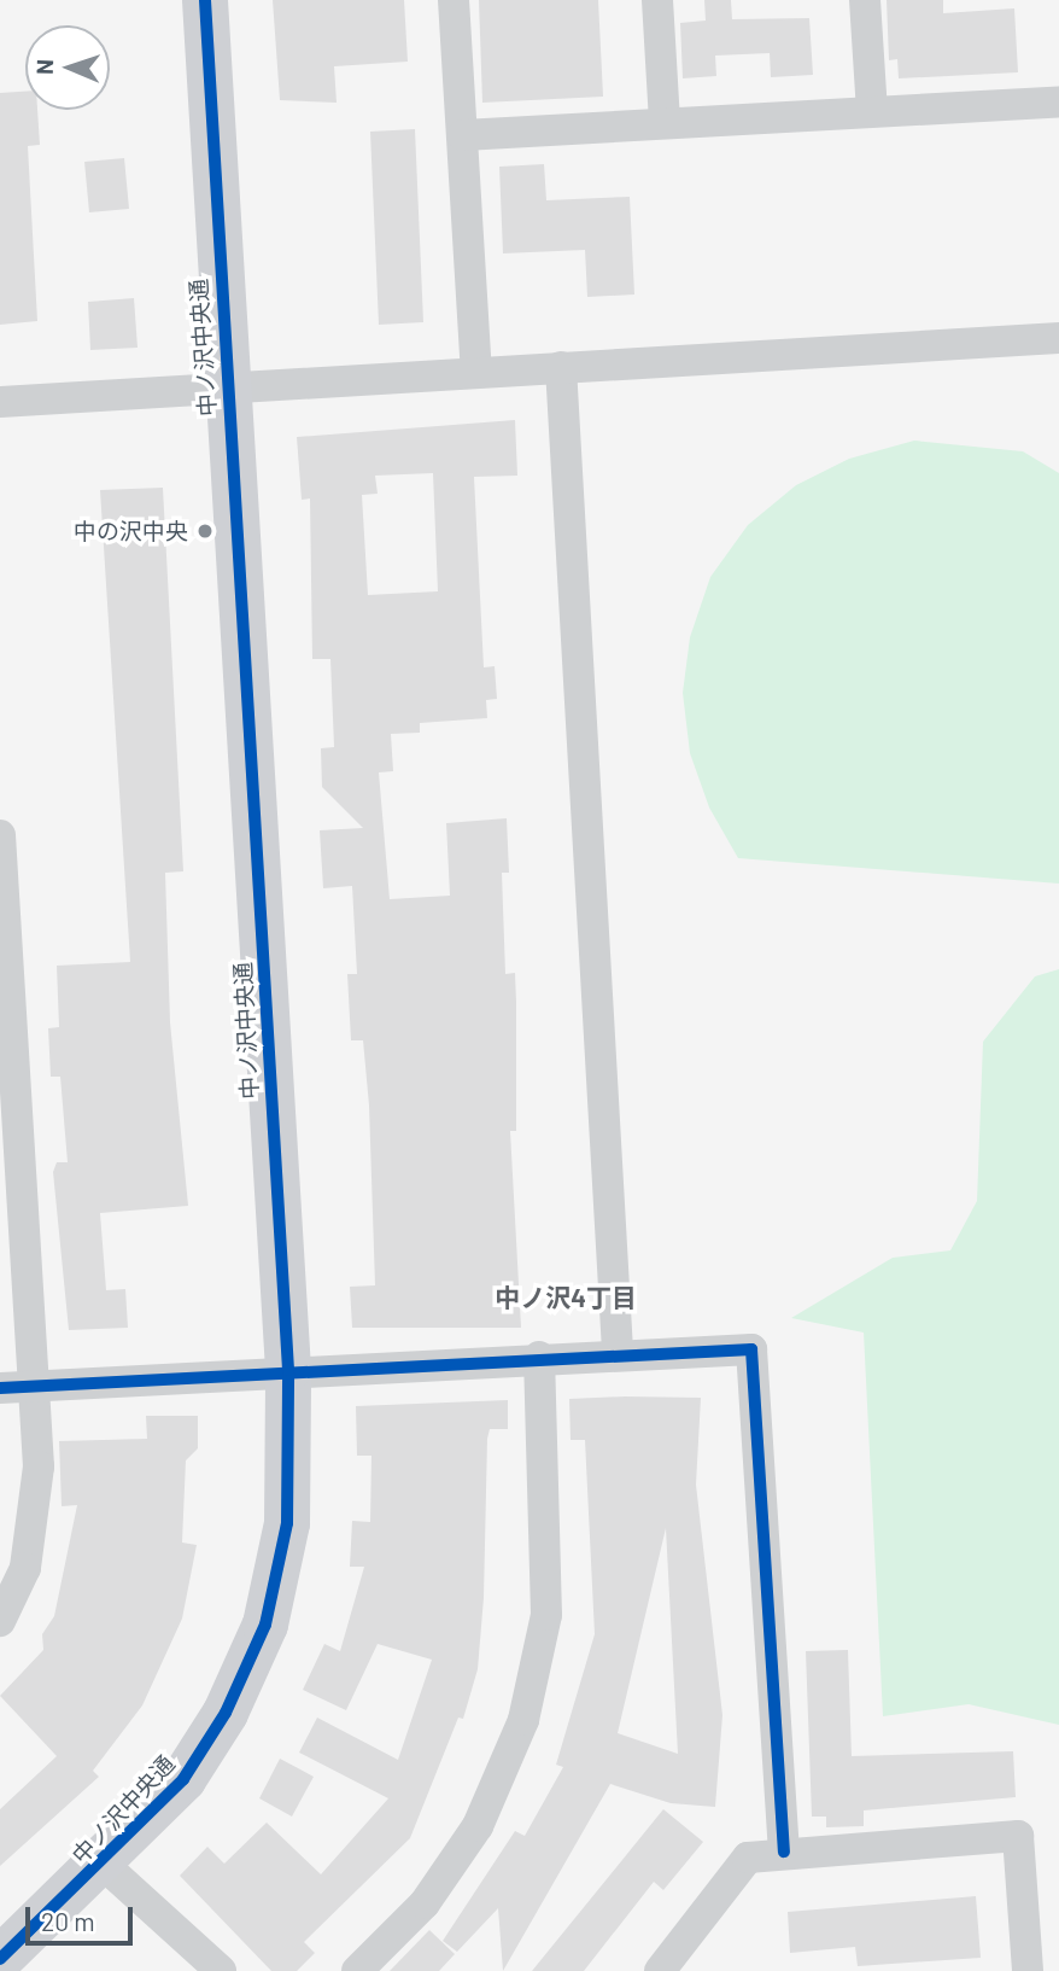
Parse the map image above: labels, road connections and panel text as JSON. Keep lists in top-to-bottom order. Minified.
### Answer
{"streets":{"street":["中ノ沢中央通"]},"districts":["中ノ沢4丁目"],"places":["中の沢中央"],"scale_bar":"20 m","north":"left"}
